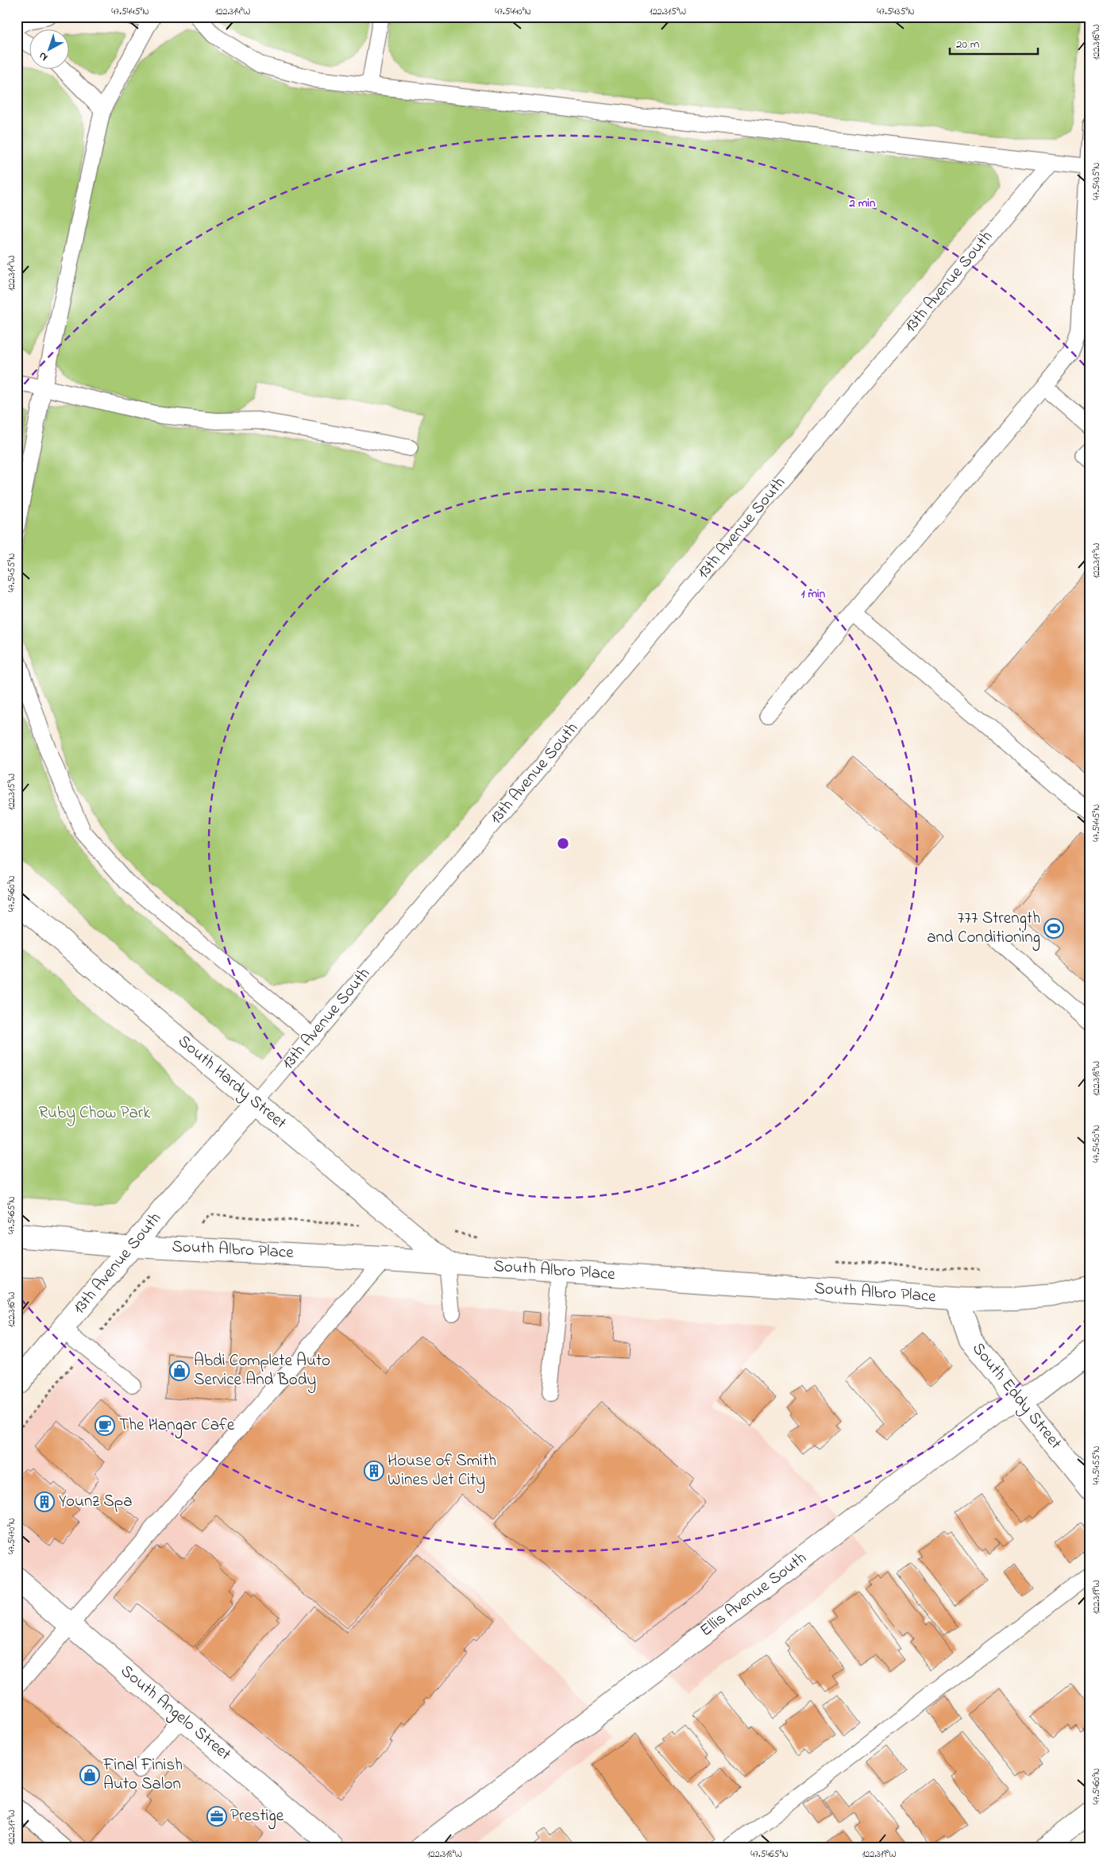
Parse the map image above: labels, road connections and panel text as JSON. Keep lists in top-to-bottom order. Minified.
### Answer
{"streets":{"street":["13th Avenue South","South Hardy Street","South Albro Place","South Eddy Street","Ellis Avenue South","South Angelo Street"]},"crossings":[["13th Avenue South","South Hardy Street"],["13th Avenue South","South Albro Place"],["South Hardy Street","South Albro Place"],["South Albro Place","South Eddy Street"],["South Eddy Street","Ellis Avenue South"]],"parks":["Ruby Chow Park"],"places":{"sports":["777 Strength and Conditioning"],"shop":["Abdi Complete Auto Service And Body","Final Finish Auto Salon"],"cafe":["The Hangar Cafe"],"building":["House of Smith Wines Jet City","Younz Spa"],"office":["Prestige"]},"scale_bar":"20 m","north":"bottom left","coordinates":["47.5445°N","122.314°W","47.5440°N","122.315°W","47.5435°N","122.316°W","122.317°W","47.5455°N","47.5460°N","122.318°W","47.5450°N","47.5465°N","47.5470°N","122.319°W"],"rings":["2 min","1 min"]}
